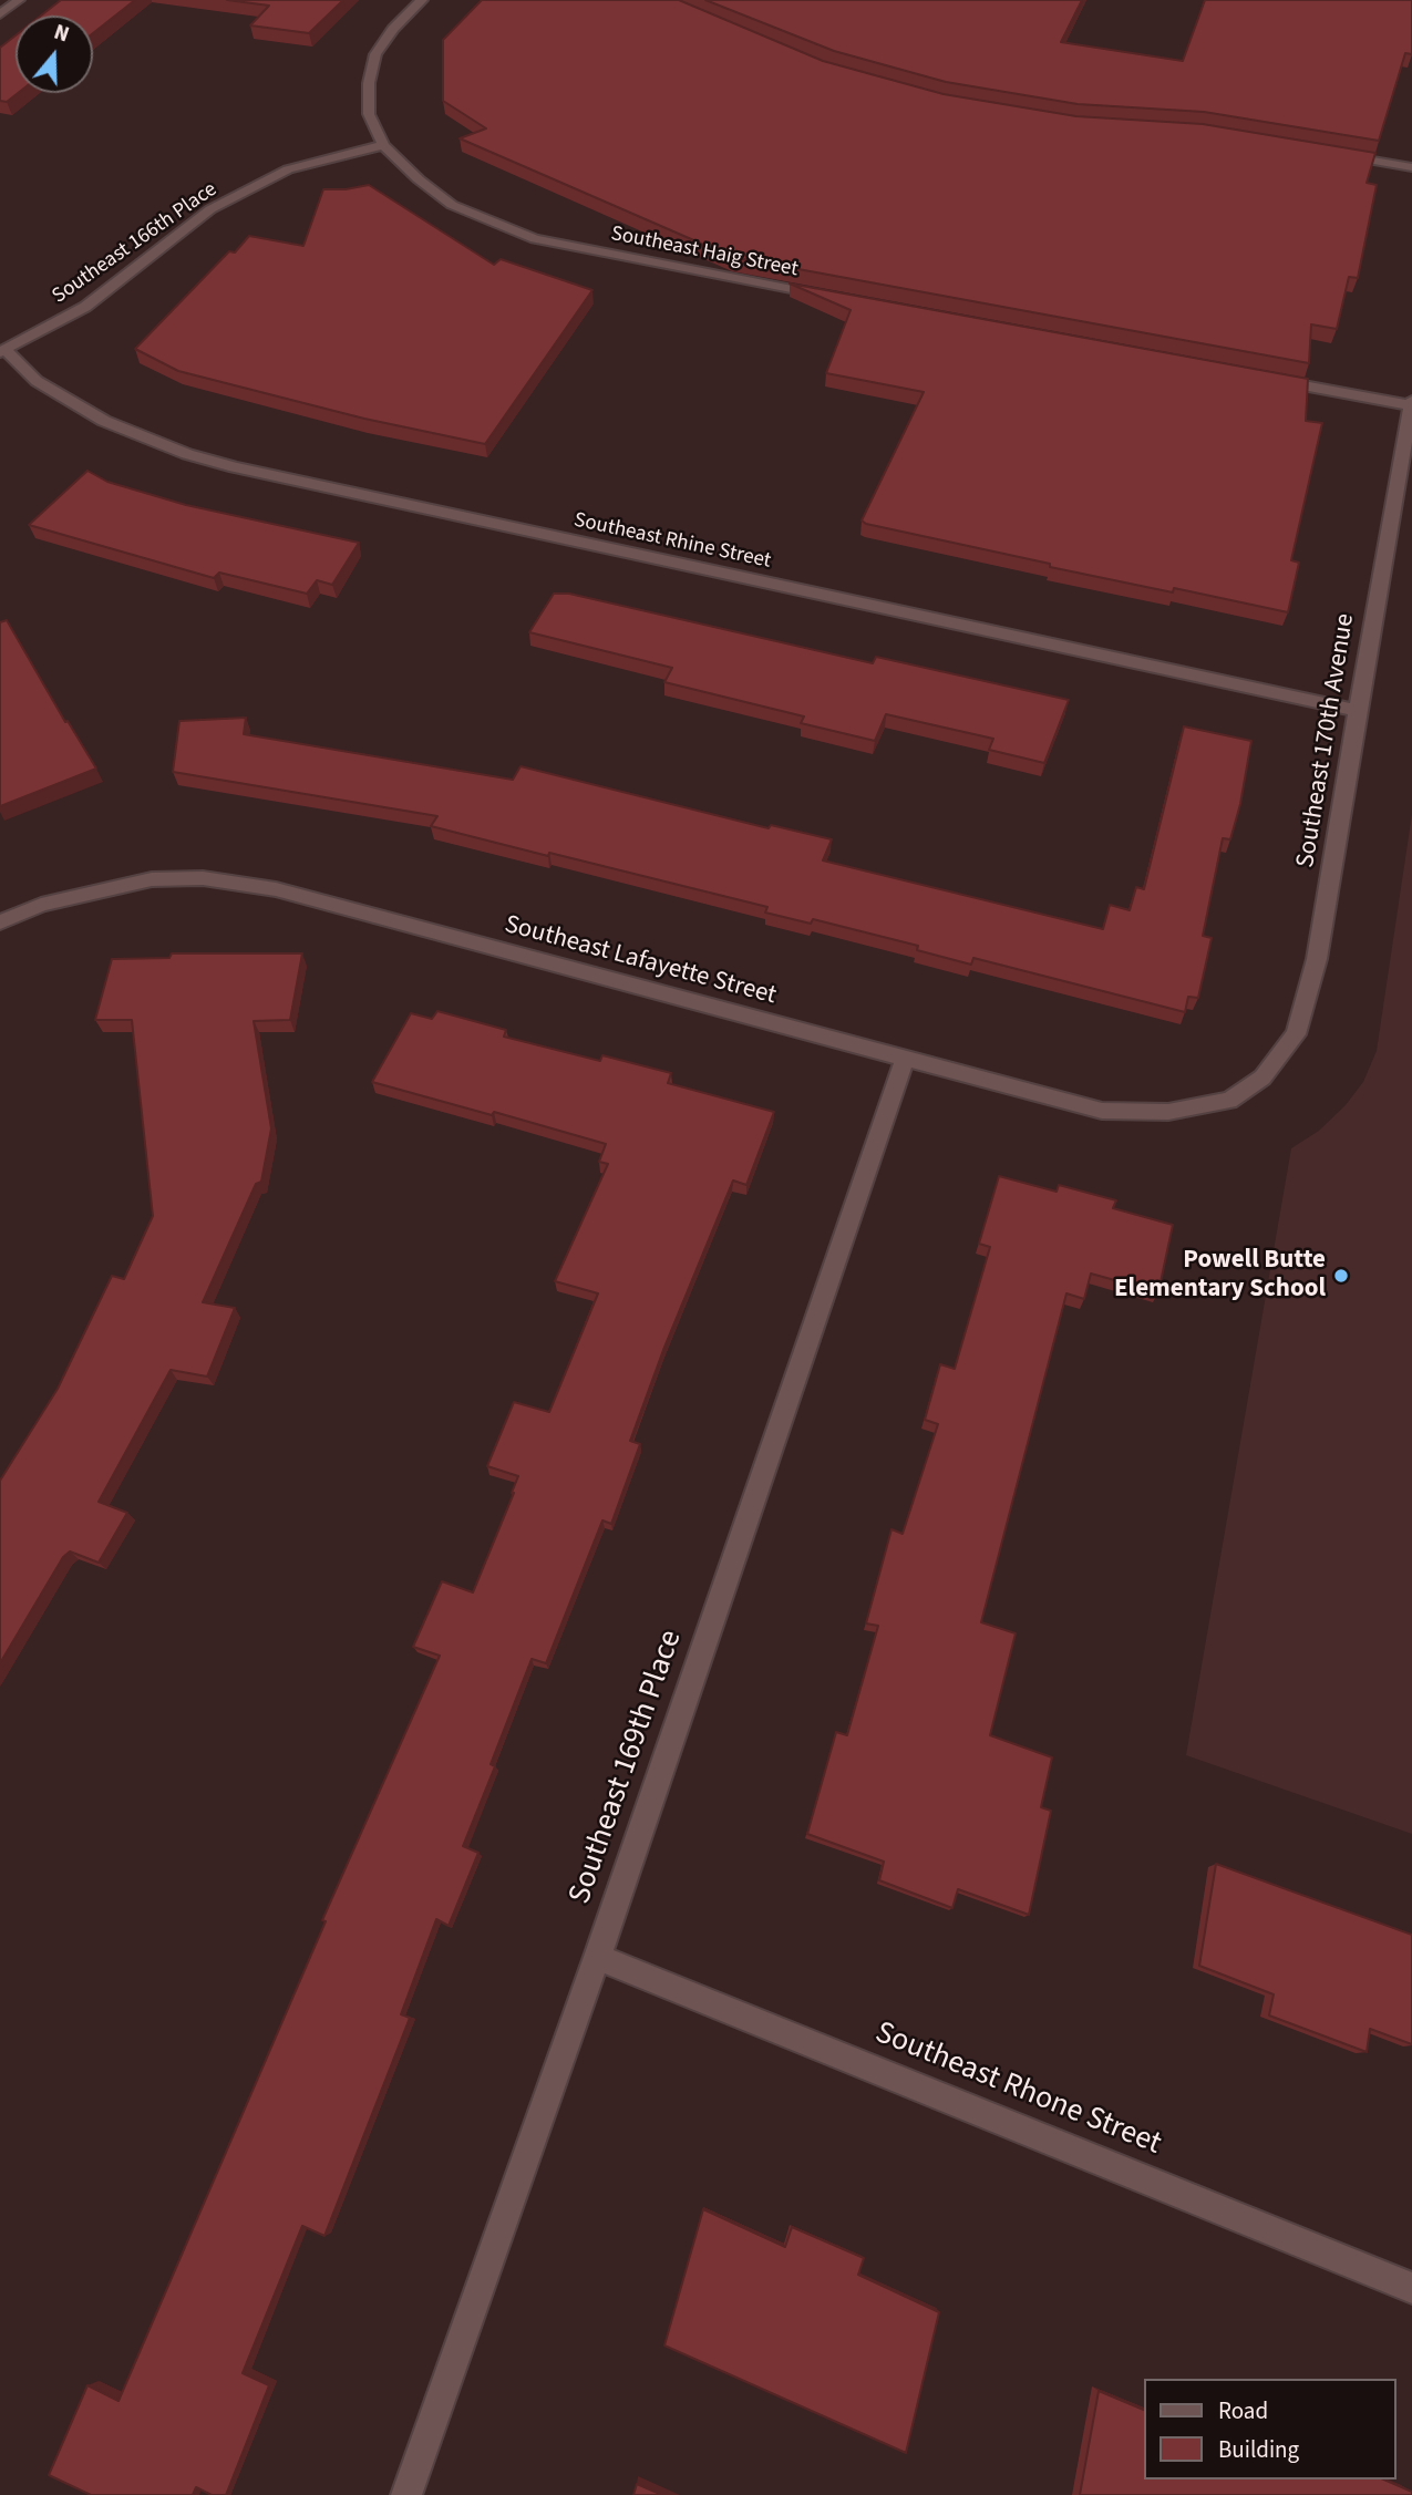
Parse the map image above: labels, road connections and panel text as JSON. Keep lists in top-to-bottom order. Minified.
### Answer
{"streets":{"street":["Southeast 166th Place","Southeast Haig Street","Southeast Rhine Street","Southeast 170th Avenue","Southeast Lafayette Street","Southeast 169th Place","Southeast Rhone Street"]},"crossings":[["Southeast 166th Place","Southeast Haig Street"],["Southeast 166th Place","Southeast Rhine Street"],["Southeast Rhine Street","Southeast 170th Avenue"],["Southeast 170th Avenue","Southeast Lafayette Street"],["Southeast Lafayette Street","Southeast 169th Place"],["Southeast 169th Place","Southeast Rhone Street"]],"places":["Powell Butte Elementary School"],"legend":["Road","Building"],"north":"top"}
